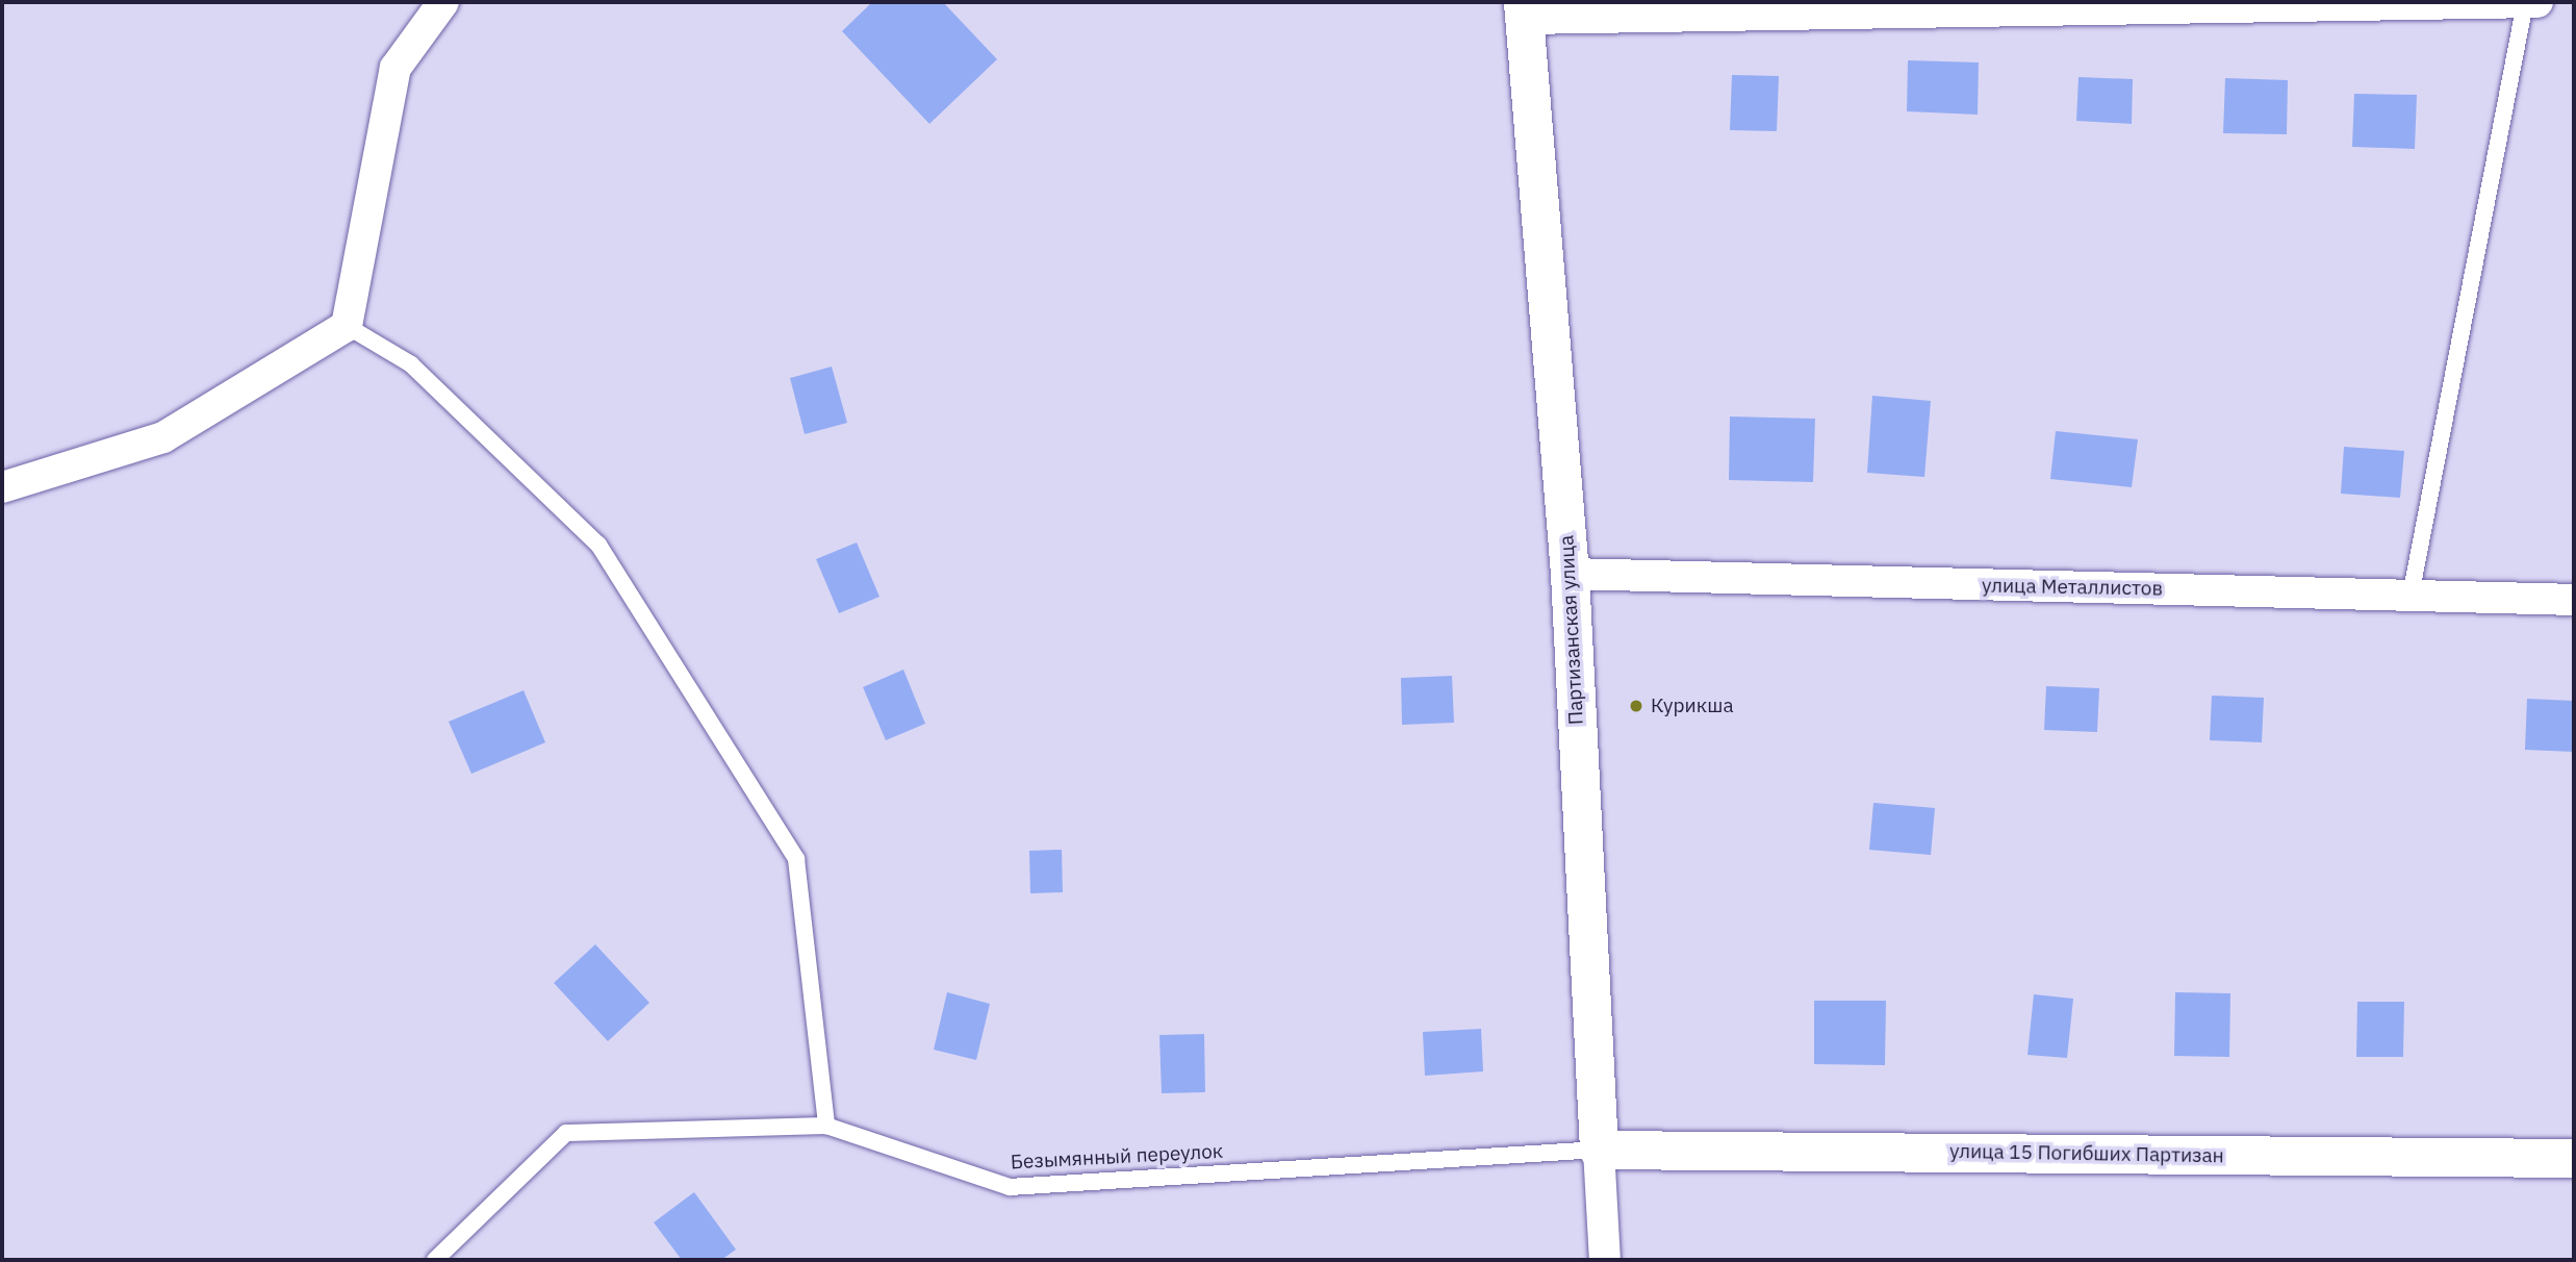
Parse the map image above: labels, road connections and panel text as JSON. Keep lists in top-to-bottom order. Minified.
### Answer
{"streets":{"street":["улица Металлистов","Партизанская улица","улица 15 Погибших Партизан"],"lane":["Безымянный переулок"]},"crossings":[["улица Металлистов","Партизанская улица"],["Партизанская улица","улица 15 Погибших Партизан"],["Партизанская улица","Безымянный переулок"],["улица 15 Погибших Партизан","Безымянный переулок"]],"places":["Курикша"]}
